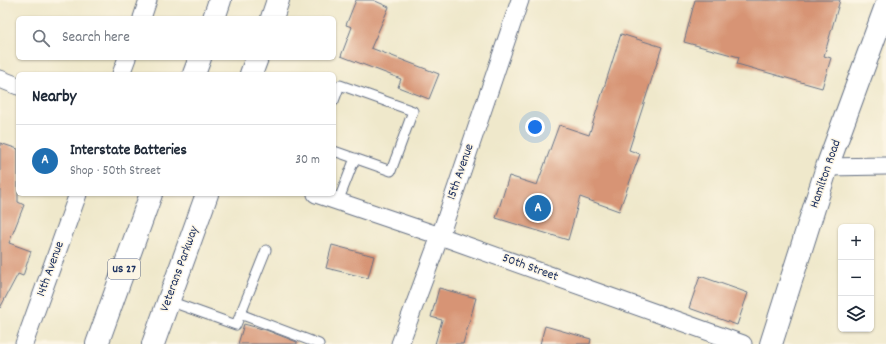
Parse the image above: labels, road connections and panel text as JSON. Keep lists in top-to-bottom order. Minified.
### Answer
{"streets":{"main road":["Hamilton Road","US 27","Veterans Parkway"],"street":["15th Avenue","50th Street","14th Avenue"]},"crossings":[["15th Avenue","50th Street"]],"page":{"search":"Search here","heading":"Nearby","list":[{"mark":"A","name":"Interstate Batteries","note":"Shop · 50th Street","value":"30 m"}],"pins":"A","map_buttons":["+","−"]}}
